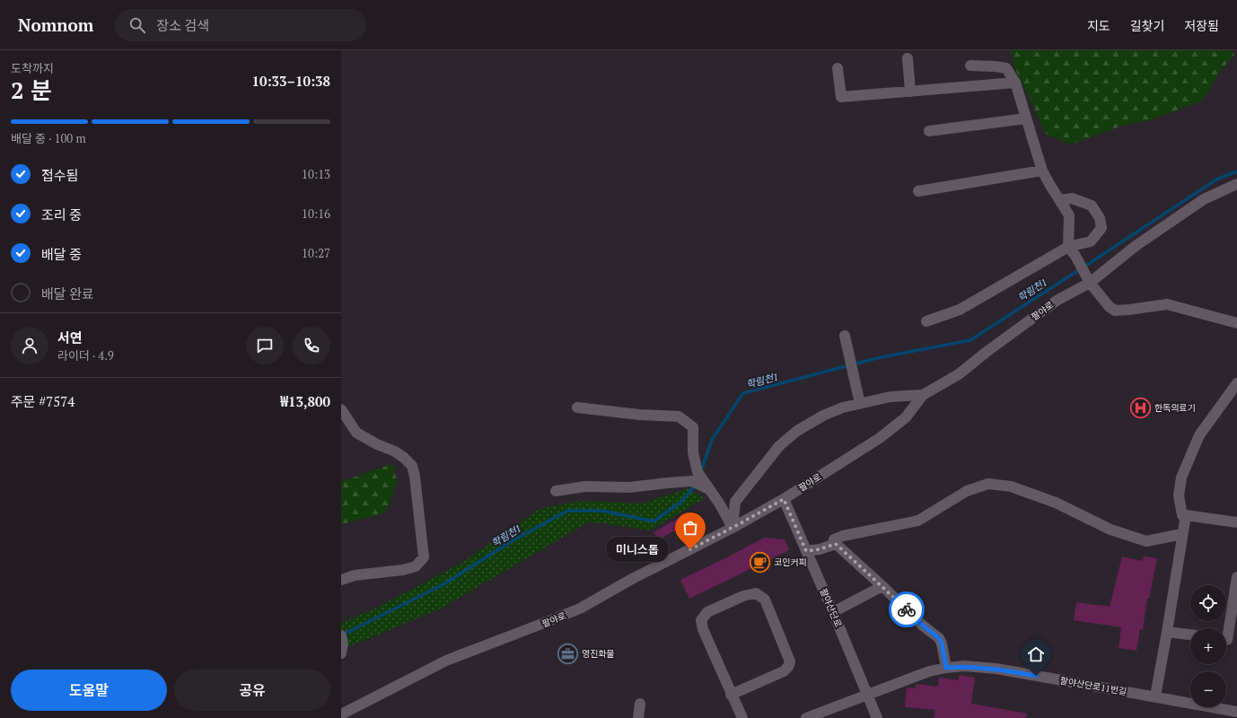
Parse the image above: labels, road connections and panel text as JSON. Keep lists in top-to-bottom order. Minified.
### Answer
{"streets":{"street":["팔야로","팔야산단로","팔야산단로11번길"]},"crossings":[["팔야로","팔야산단로"],["팔야산단로","팔야산단로11번길"]],"water":["학림천1"],"places":{"hospital":["한독의료기"],"other":["미니스톱"],"cafe":["코인커피"],"office":["영진화물"]},"page":{"header":"Nomnom","search":"장소 검색","nav":["지도","길찾기","저장됨"],"heading":["2 분","도착까지","10:33–10:38"],"panel":["서연","라이더 · 4.9","주문 #7574","₩13,800"],"bar":"배달 중 · 100 m","list":[["접수됨","10:13"],["조리 중","10:16"],["배달 중","10:27"],"배달 완료"],"bubble":"미니스톱","map_buttons":["+","−"],"buttons":["도움말","공유"]}}
